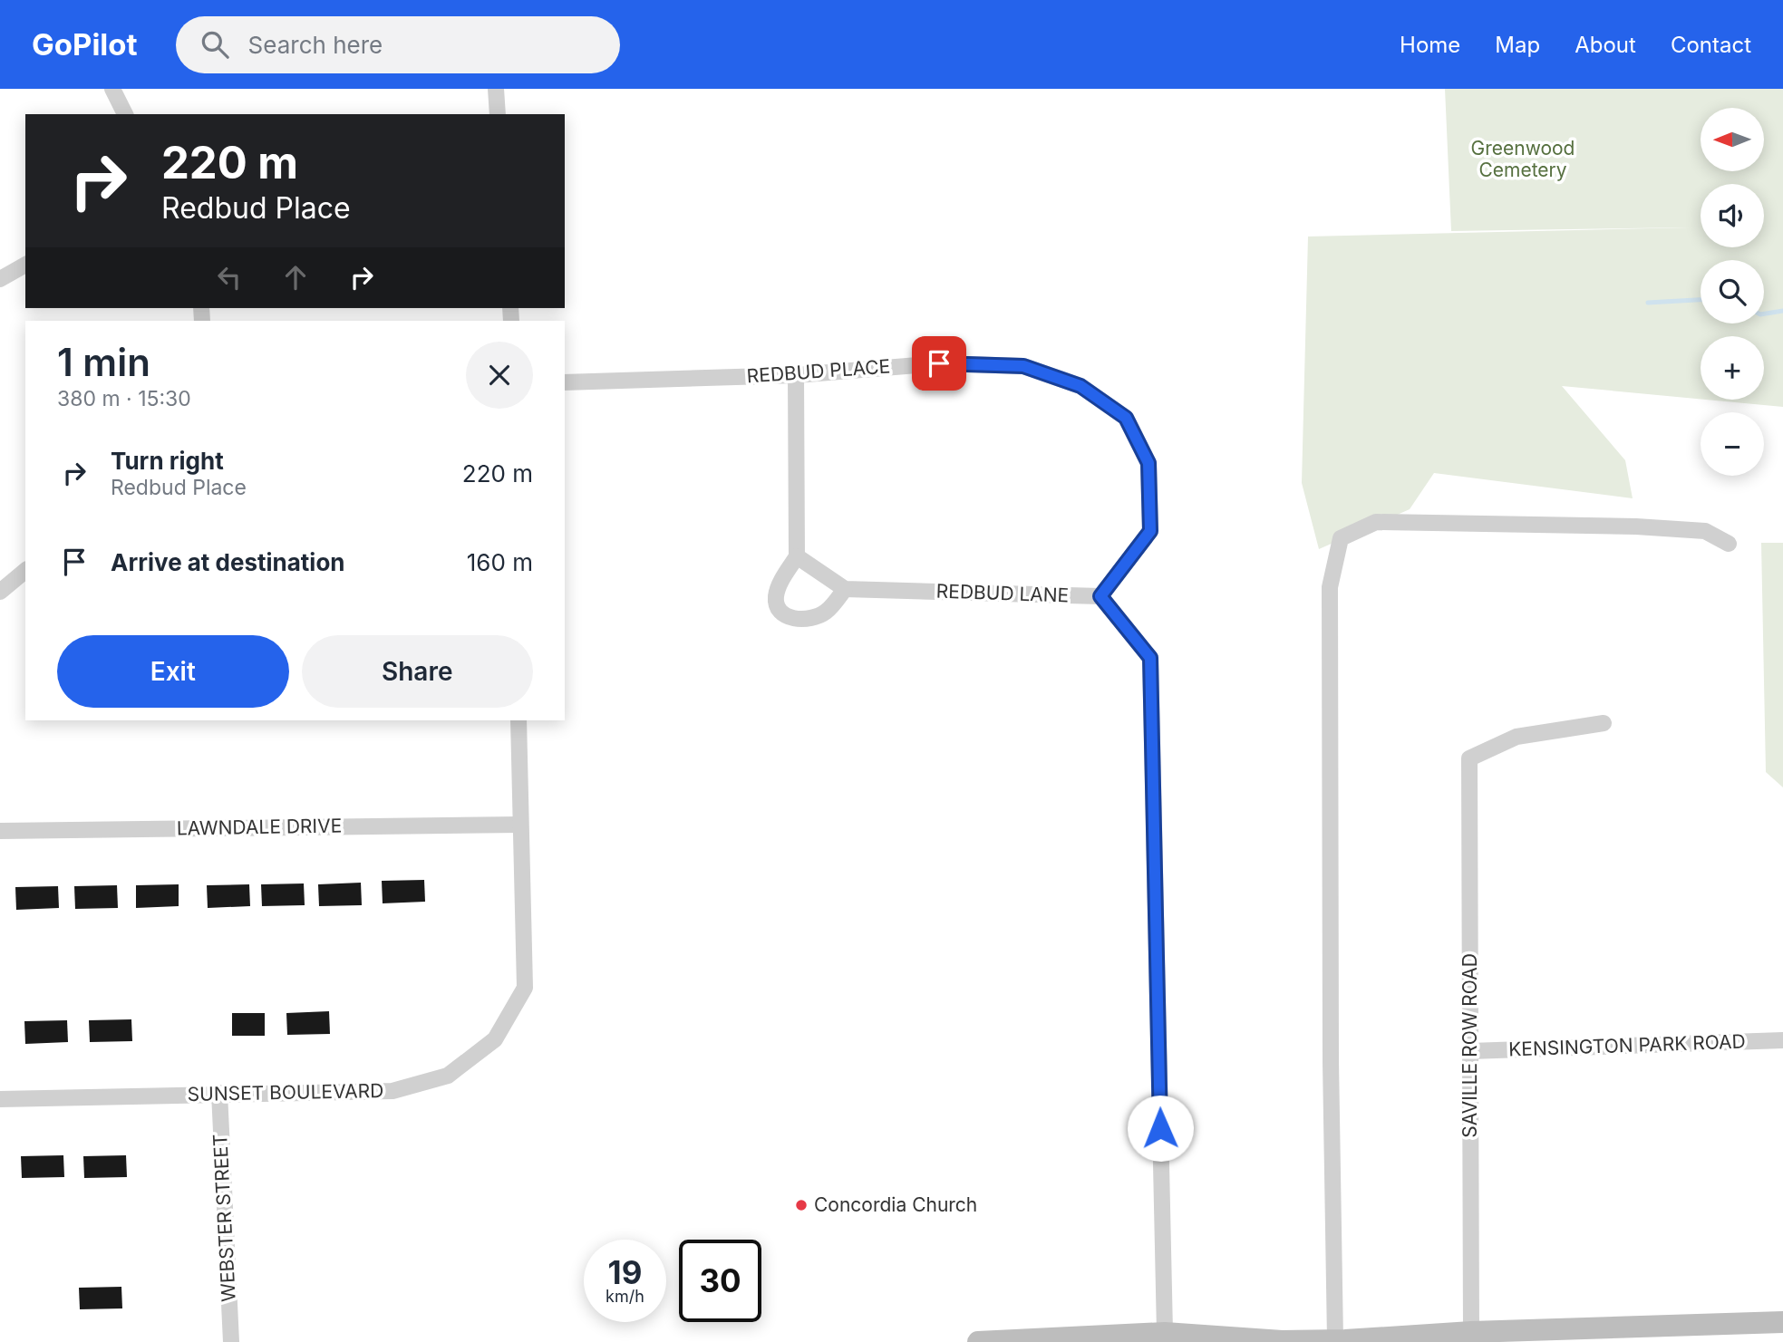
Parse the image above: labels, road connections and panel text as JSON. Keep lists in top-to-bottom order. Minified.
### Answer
{"streets":{"street":["REDBUD PLACE","REDBUD LANE","LAWNDALE DRIVE","SAVILLE ROW ROAD","KENSINGTON PARK ROAD","SUNSET BOULEVARD","WEBSTER STREET"]},"crossings":[["REDBUD PLACE","REDBUD LANE"],["LAWNDALE DRIVE","SUNSET BOULEVARD"],["SAVILLE ROW ROAD","KENSINGTON PARK ROAD"],["SUNSET BOULEVARD","WEBSTER STREET"]],"parks":["Greenwood Cemetery"],"places":["Concordia Church"],"north":"left","page":{"header":"GoPilot","search":"Search here","nav":["Home","Map","About","Contact"],"map_buttons":["+","−"],"turn":["220 m","Redbud Place"],"heading":["1 min","380 m · 15:30"],"list":[{"name":"Turn right","note":"Redbud Place","value":"220 m"},{"name":"Arrive at destination","value":"160 m"}],"buttons":["Exit","Share"],"speed":"19 km/h","limit":"30"}}
